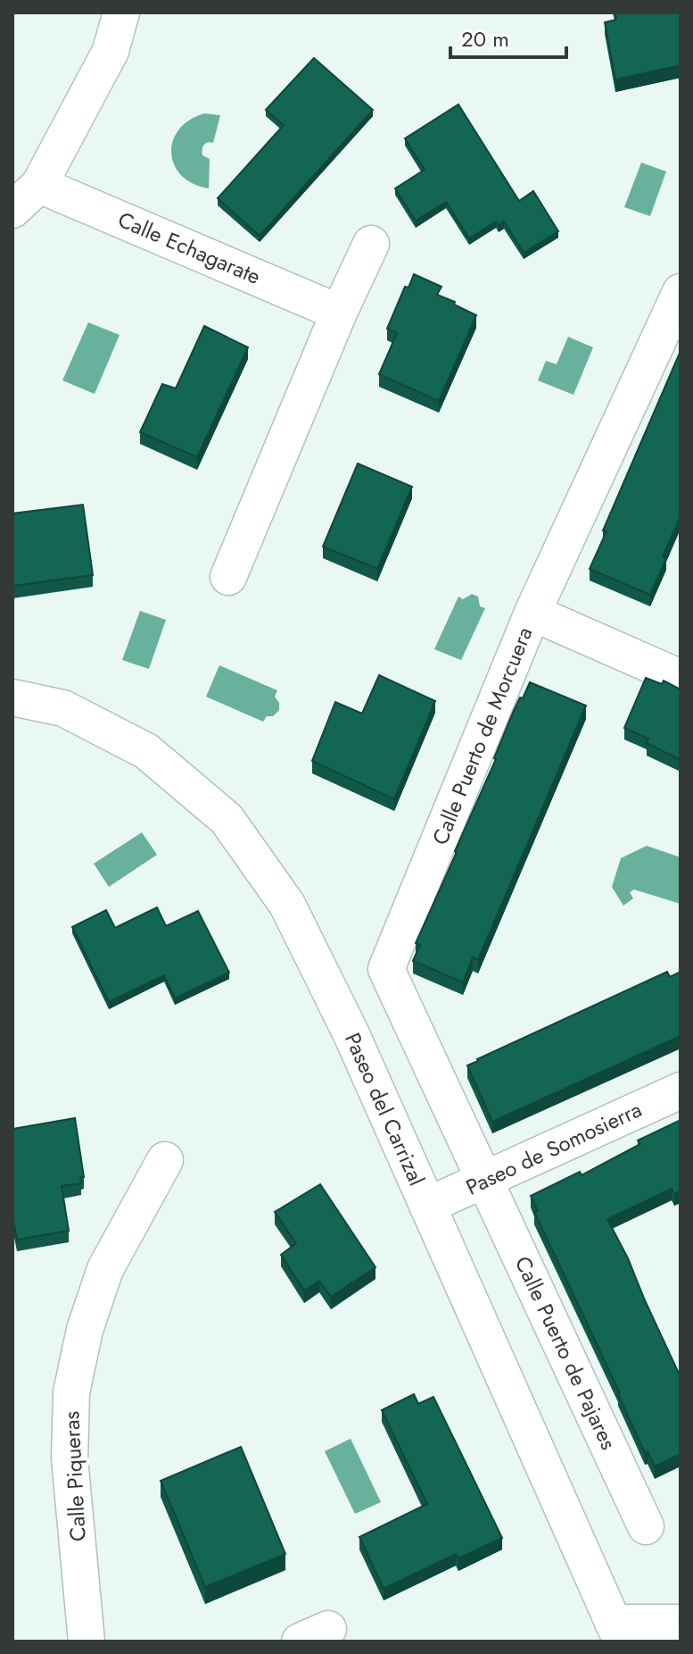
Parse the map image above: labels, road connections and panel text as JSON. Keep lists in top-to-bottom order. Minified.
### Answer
{"streets":{"street":["Calle Echagarate","Calle Puerto de Morcuera","Paseo del Carrizal","Paseo de Somosierra","Calle Puerto de Pajares","Calle Piqueras"]},"crossings":[["Calle Puerto de Morcuera","Paseo de Somosierra"],["Calle Puerto de Morcuera","Calle Puerto de Pajares"],["Paseo del Carrizal","Paseo de Somosierra"],["Paseo de Somosierra","Calle Puerto de Pajares"]],"scale_bar":"20 m"}
